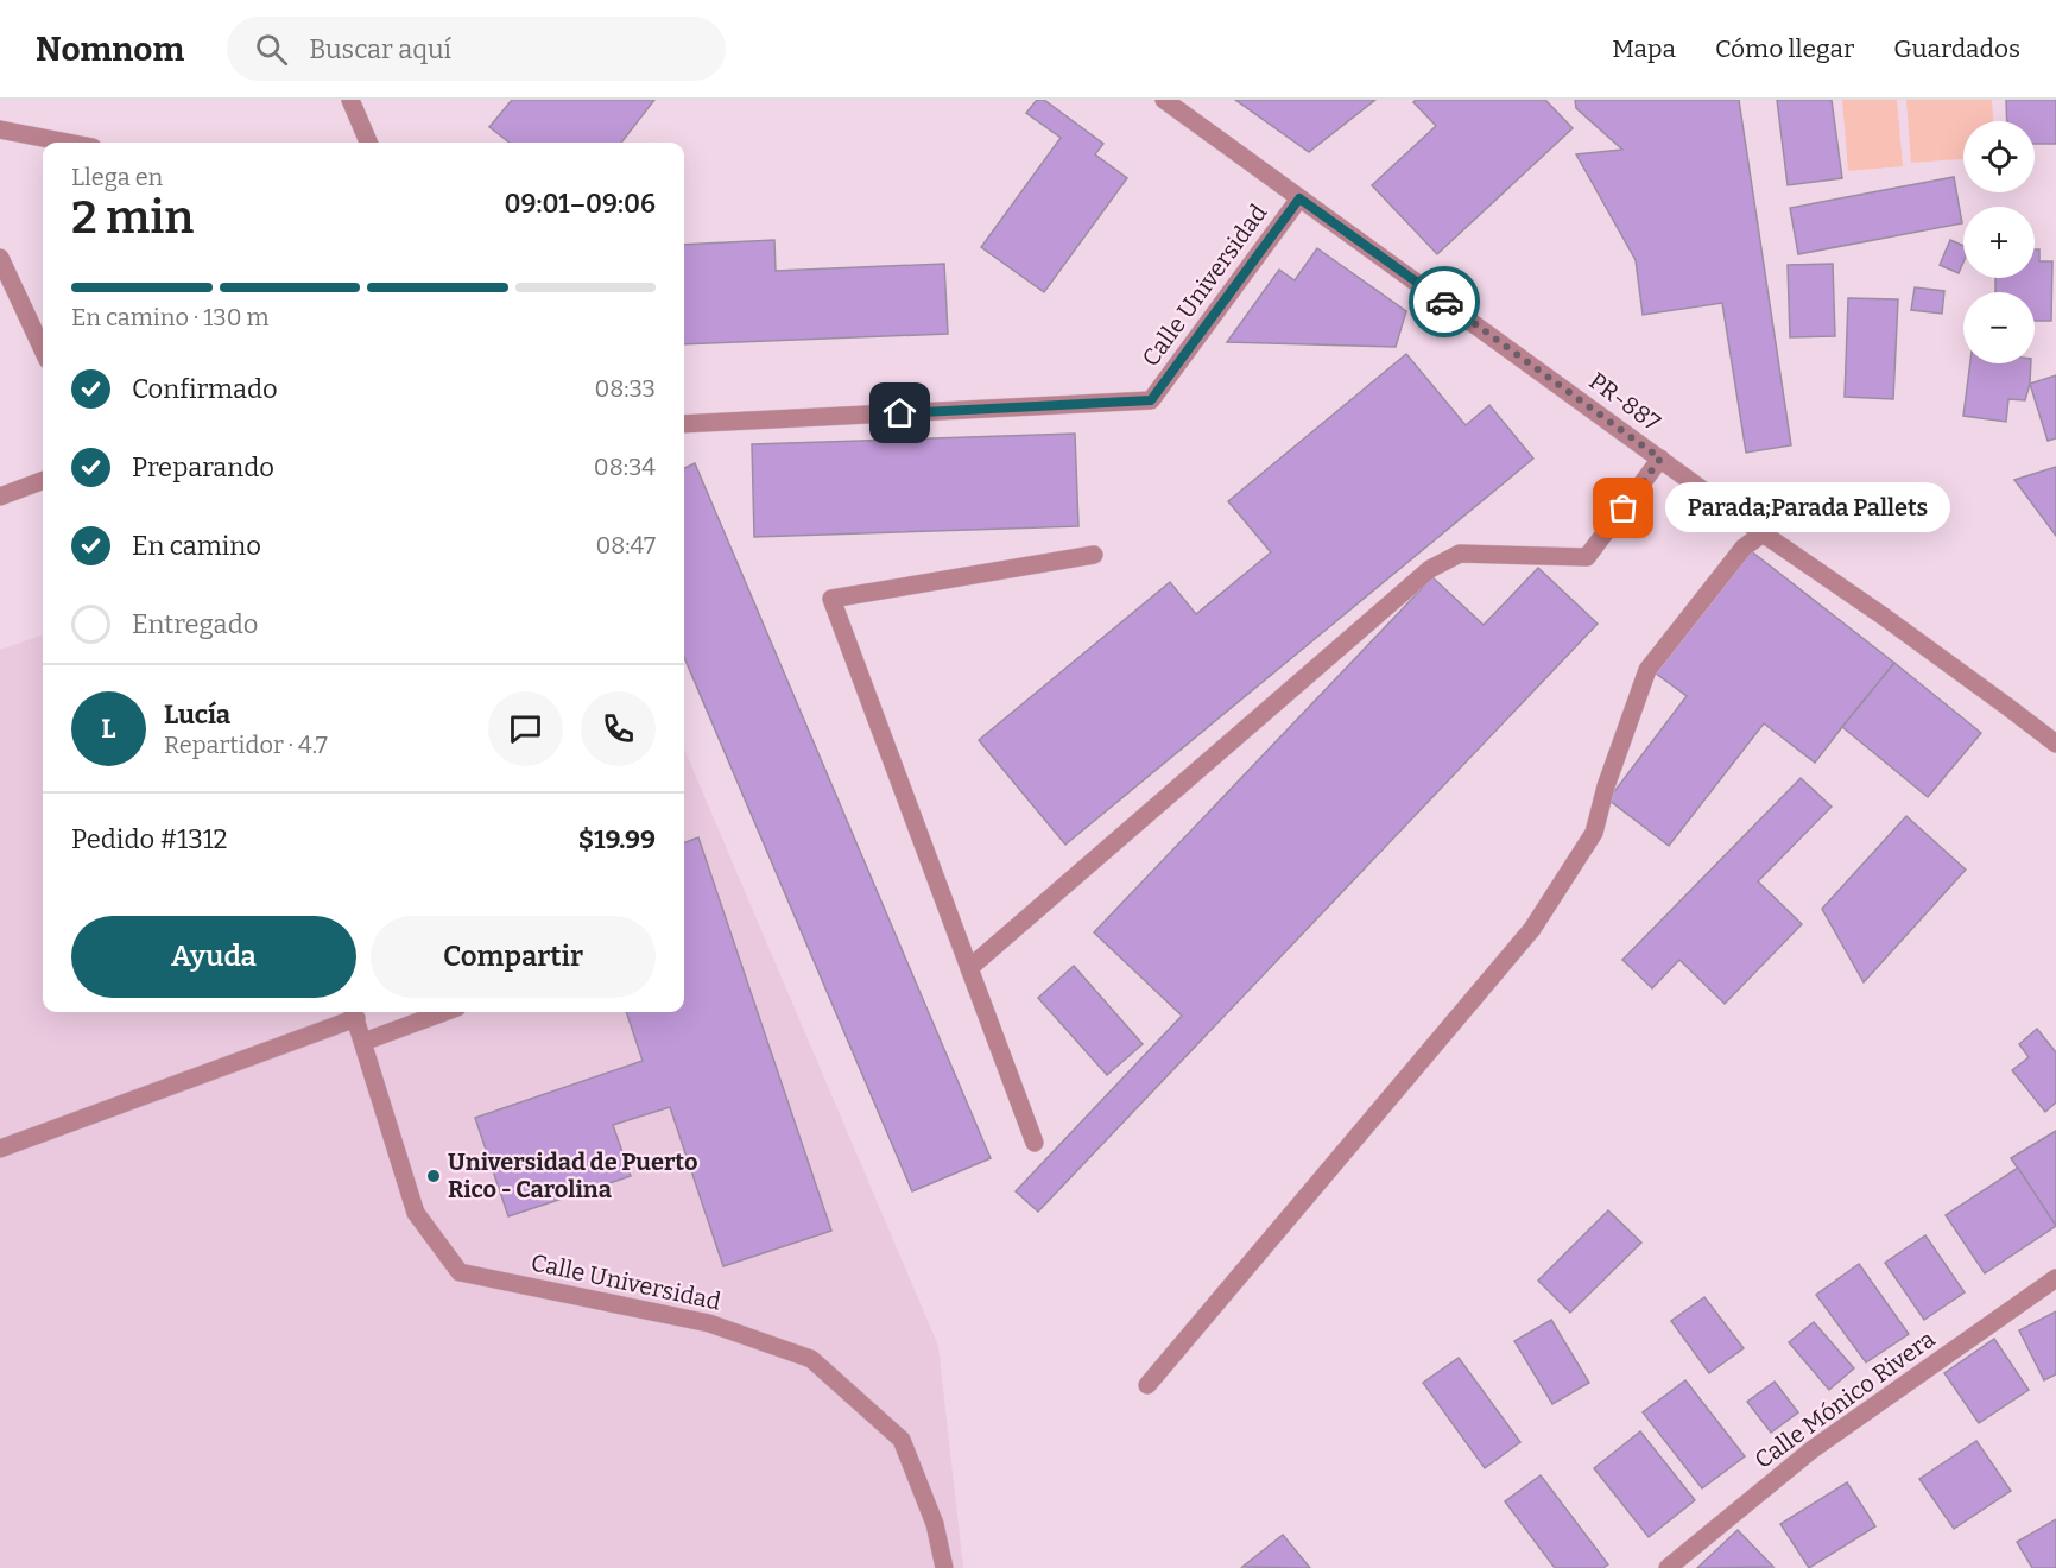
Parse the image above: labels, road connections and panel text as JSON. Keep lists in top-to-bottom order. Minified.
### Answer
{"streets":{"street":["Calle Universidad","PR-887","Calle Mónico Rivera"]},"crossings":[["Calle Universidad","PR-887"]],"places":["Parada;Parada Pallets","Universidad de Puerto Rico - Carolina"],"page":{"header":"Nomnom","search":"Buscar aquí","nav":["Mapa","Cómo llegar","Guardados"],"map_buttons":["+","−"],"heading":["2 min","Llega en","09:01–09:06"],"panel":["Lucía","Repartidor · 4.7","Pedido #1312","$19.99"],"bar":"En camino · 130 m","list":[["Confirmado","08:33"],["Preparando","08:34"],["En camino","08:47"],"Entregado"],"bubble":"Parada;Parada Pallets","round":"L","buttons":["Ayuda","Compartir"]}}
